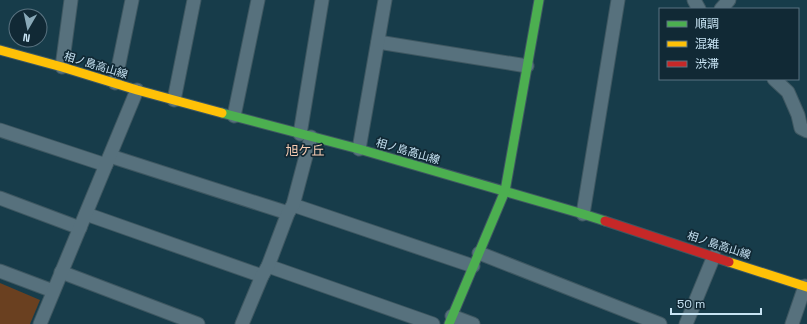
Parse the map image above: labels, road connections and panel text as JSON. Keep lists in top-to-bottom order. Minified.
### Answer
{"streets":{"main road":["相ノ島高山線"]},"districts":["旭ケ丘"],"legend":["順調","混雑","渋滞"],"scale_bar":"50 m","north":"bottom"}
